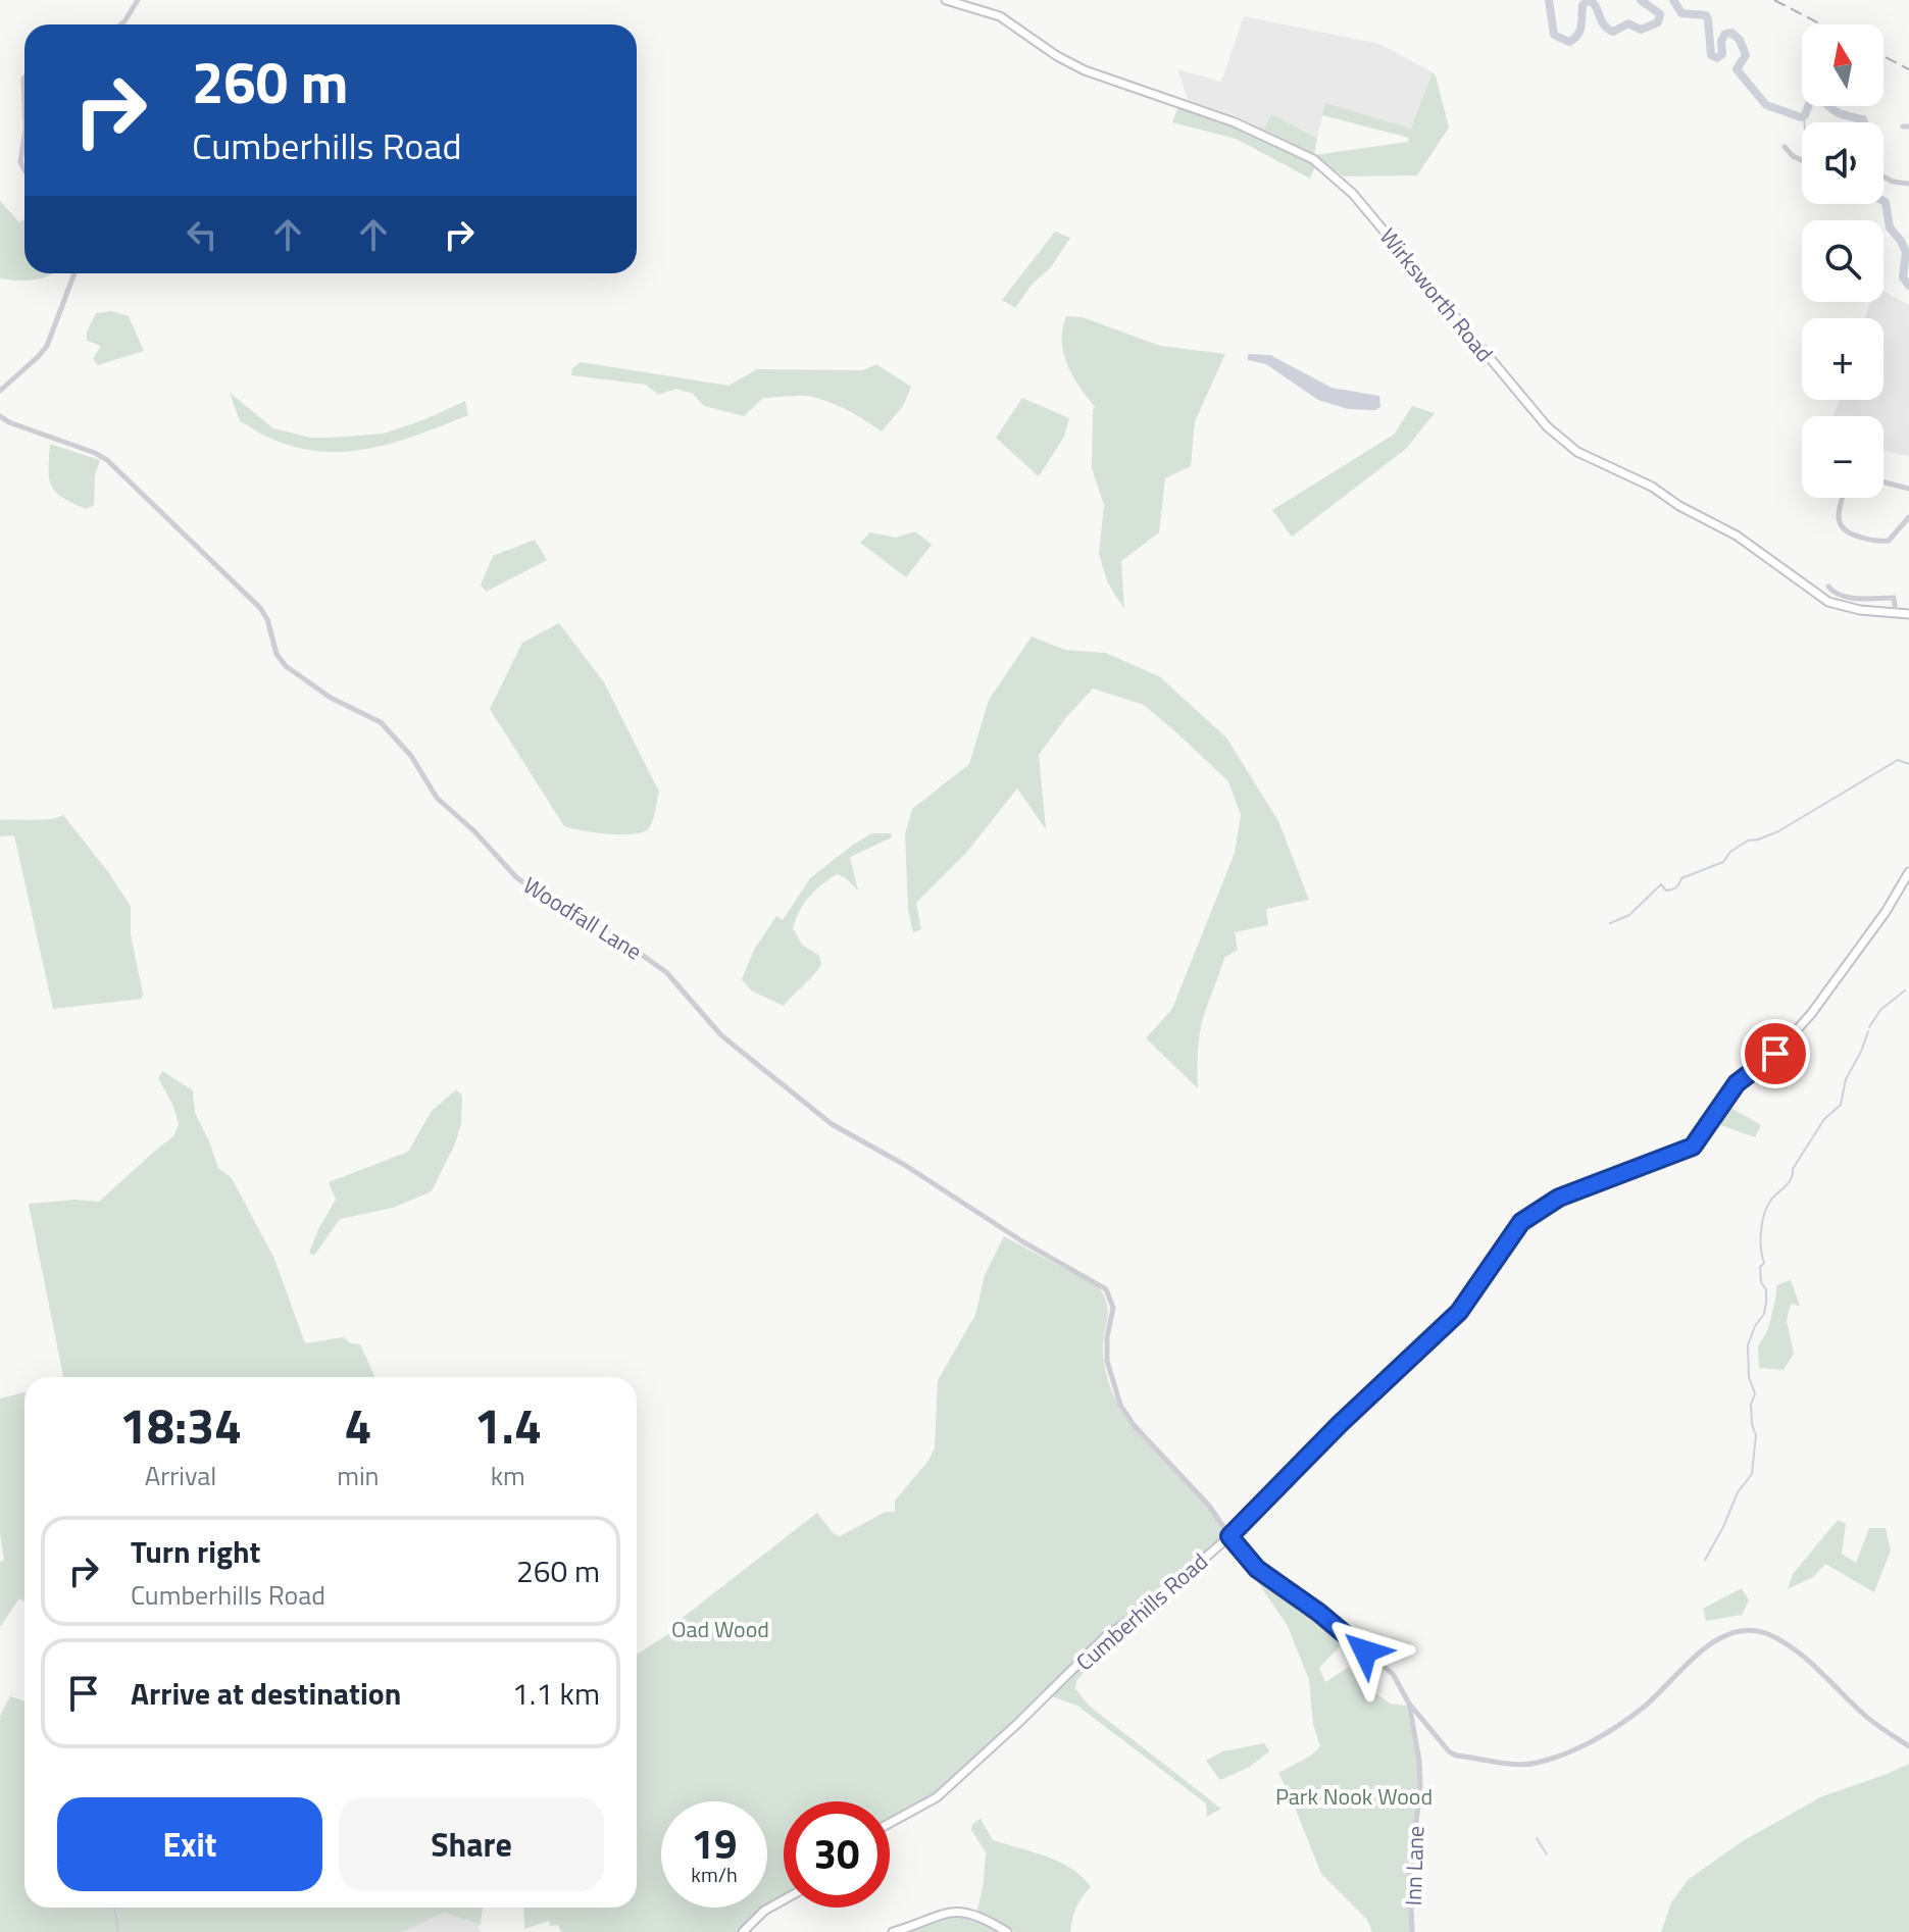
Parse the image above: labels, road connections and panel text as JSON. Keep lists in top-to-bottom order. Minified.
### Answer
{"streets":{"street":["Wirksworth Road","Woodfall Lane","Cumberhills Road","Inn Lane"]},"crossings":[["Woodfall Lane","Cumberhills Road"],["Woodfall Lane","Inn Lane"]],"parks":["Oad Wood","Park Nook Wood"],"north":"top","page":{"map_buttons":["+","−"],"turn":["260 m","Cumberhills Road"],"eta":["18:34","Arrival","4","min","1.4","km"],"list":[{"name":"Turn right","note":"Cumberhills Road","value":"260 m"},{"name":"Arrive at destination","value":"1.1 km"}],"buttons":["Exit","Share"],"speed":"19 km/h","limit":"30"}}
